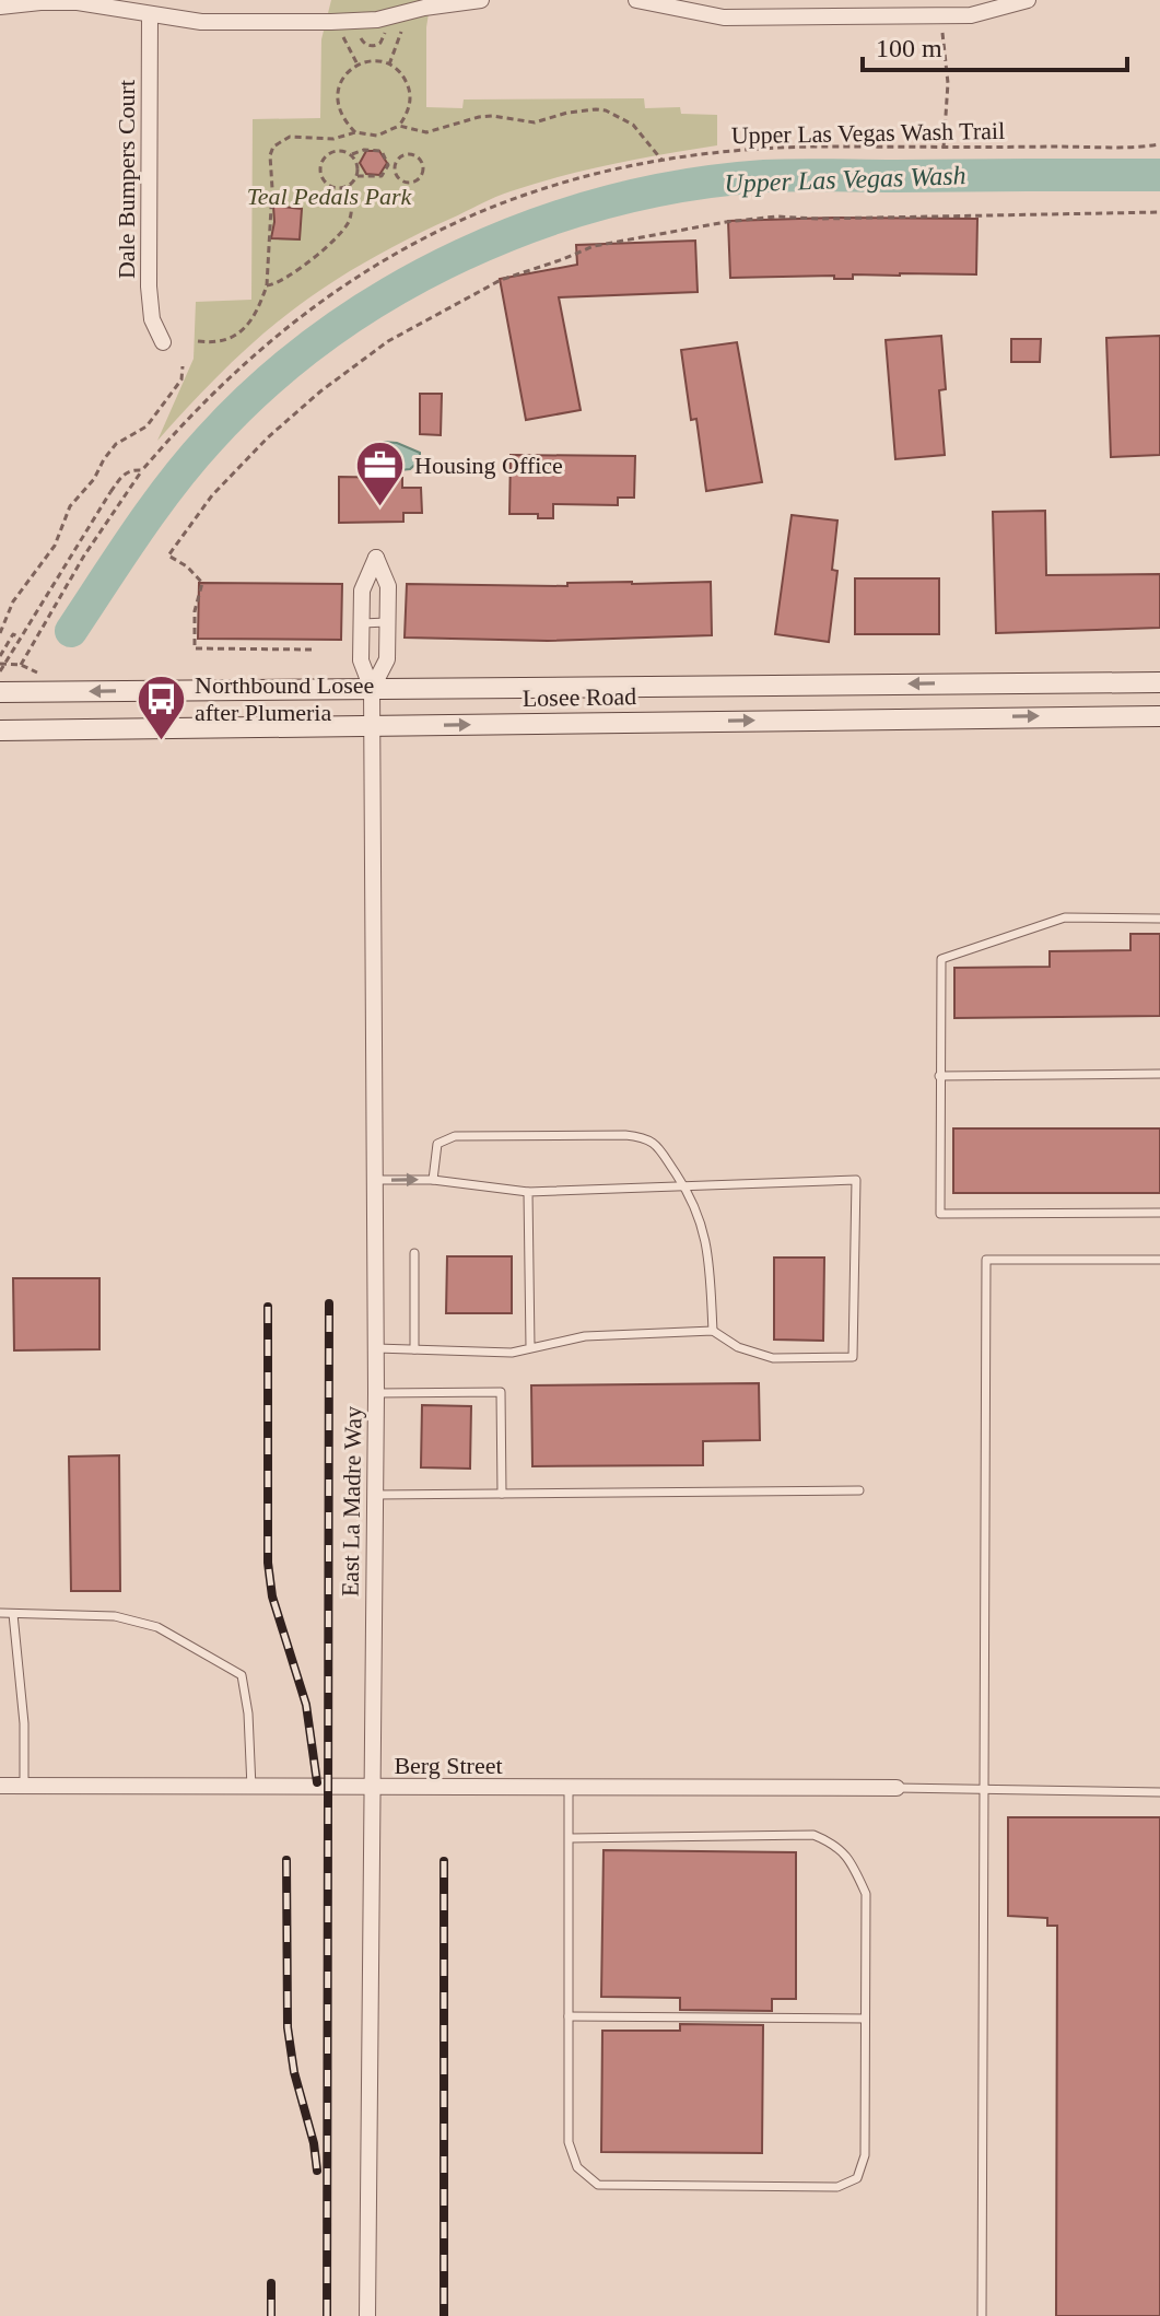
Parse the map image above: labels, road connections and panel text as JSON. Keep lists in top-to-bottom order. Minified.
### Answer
{"streets":{"main road":["Losee Road"],"street":["Dale Bumpers Court","East La Madre Way","Berg Street"],"path":["Upper Las Vegas Wash Trail"]},"crossings":[["Losee Road","East La Madre Way"],["East La Madre Way","Berg Street"]],"water":["Upper Las Vegas Wash"],"parks":["Teal Pedals Park"],"places":{"office":["Housing Office"],"bus stop":["Northbound Losee after Plumeria"]},"scale_bar":"100 m"}
